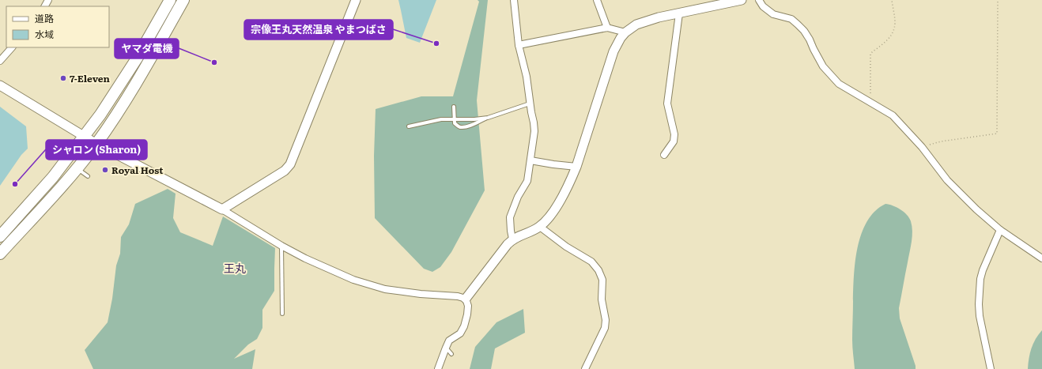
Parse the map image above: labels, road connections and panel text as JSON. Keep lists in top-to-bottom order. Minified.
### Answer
{"districts":["王丸"],"places":["宗像王丸天然温泉 やまつばさ","ヤマダ電機","7-Eleven","Royal Host","シャロン (Sharon)"],"legend":["道路","水域"]}
